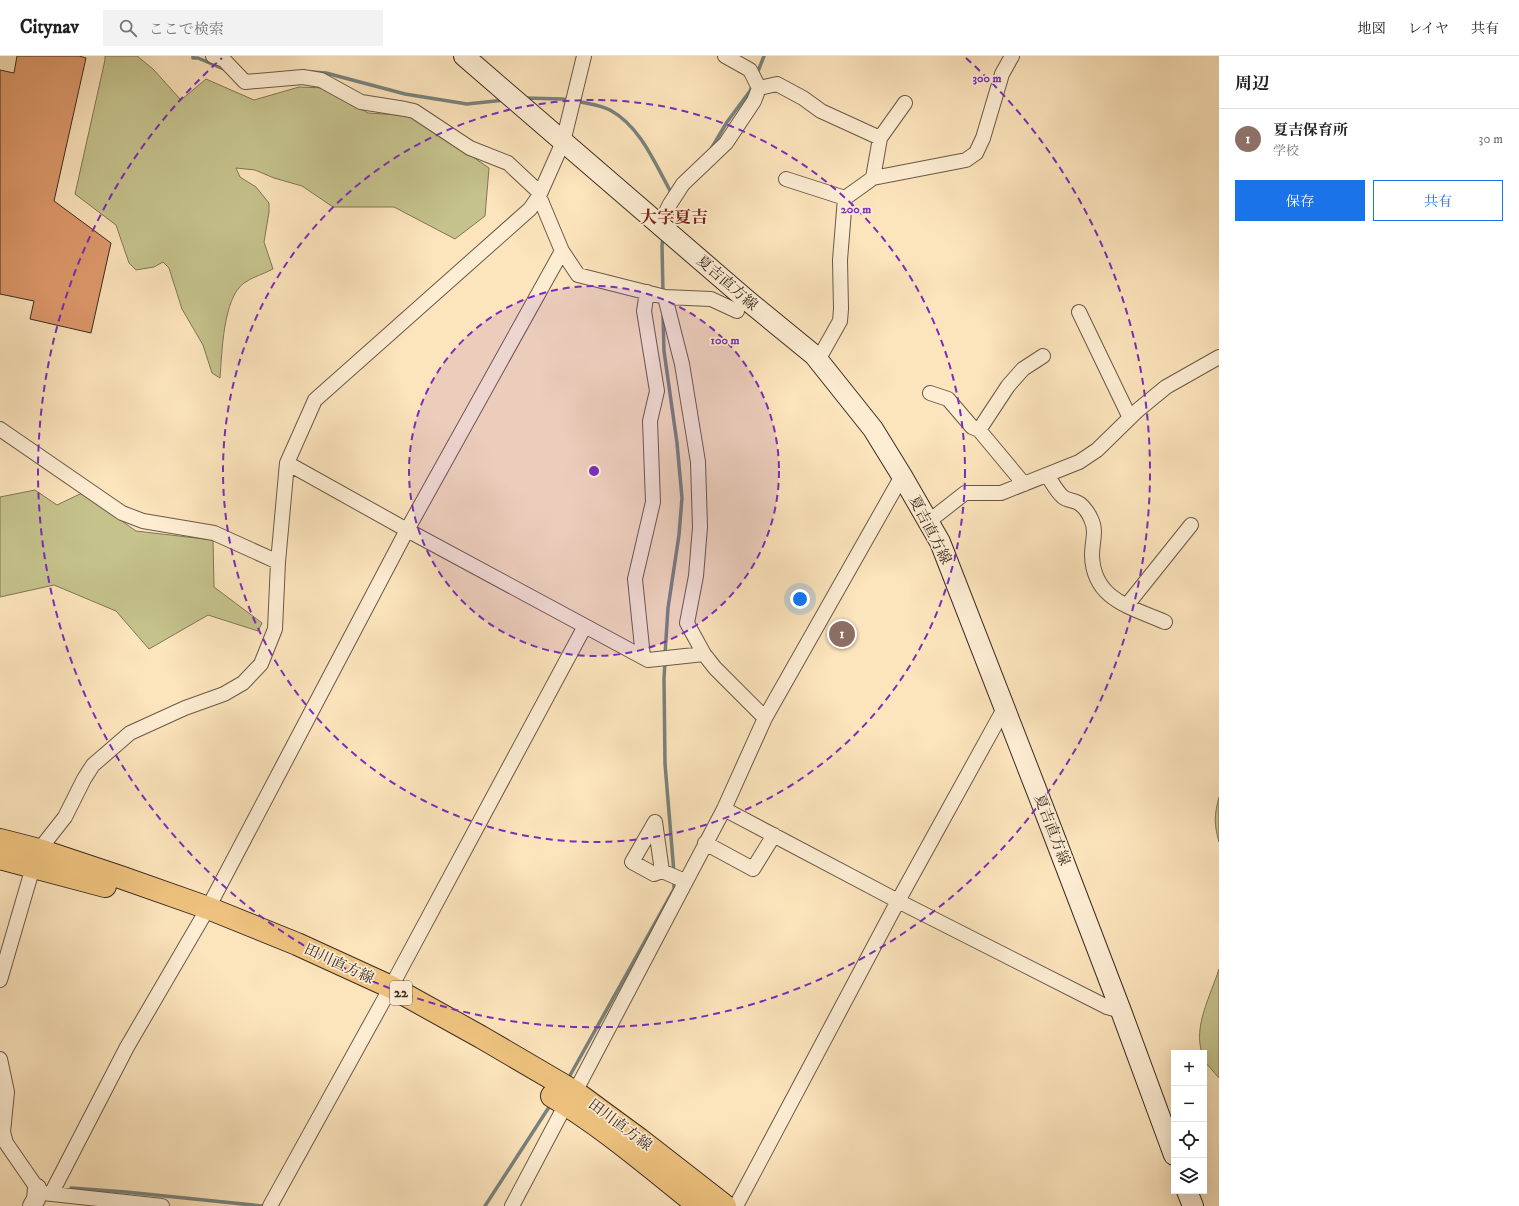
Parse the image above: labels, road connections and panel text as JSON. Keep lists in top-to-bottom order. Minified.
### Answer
{"streets":{"main road":["夏吉直方線","田川直方線","22"]},"districts":["大字夏吉"],"page":{"header":"Citynav","search":"ここで検索","nav":["地図","レイヤ","共有"],"heading":"周辺","list":[{"mark":"1","name":"夏吉保育所","note":"学校","value":"30 m"}],"buttons":["保存","共有"],"pins":"1","map_buttons":["+","−"]},"rings":["300 m","200 m","100 m"]}
